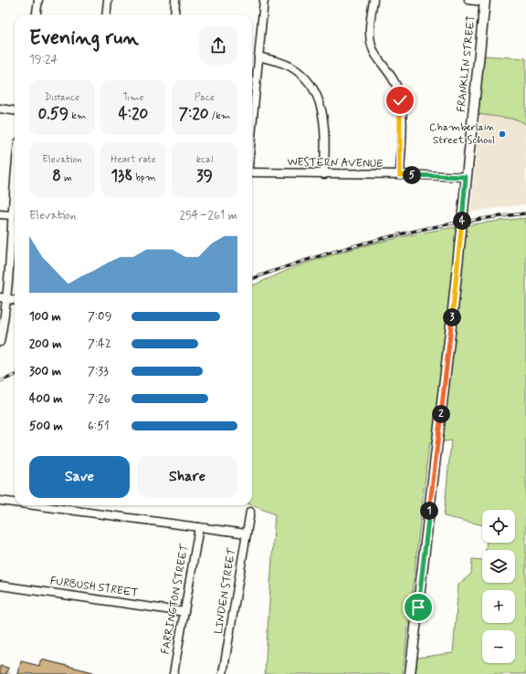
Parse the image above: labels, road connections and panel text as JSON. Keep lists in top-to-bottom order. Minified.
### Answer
{"streets":{"street":["FRANKLIN STREET","WESTERN AVENUE","FURBUSH STREET","LINDEN STREET","FARRINGTON STREET"]},"crossings":[["FRANKLIN STREET","WESTERN AVENUE"],["FURBUSH STREET","FARRINGTON STREET"]],"places":["Chamberlain Street School"],"page":{"heading":["Evening run","19:24"],"stats":[["Distance","0.59 km"],["Time","4:20"],["Pace","7:20 /km"],["Elevation","8 m"],["Heart rate","138 bpm"],["kcal","39"]],"pins":["5","4","3","2","1"],"chart":["Elevation","254–261 m"],"list":[{"name":"100 m","note":"7:09"},{"name":"200 m","note":"7:42"},{"name":"300 m","note":"7:33"},{"name":"400 m","note":"7:26"},{"name":"500 m","note":"6:51"}],"buttons":["Save","Share"],"map_buttons":["+","−"]}}
